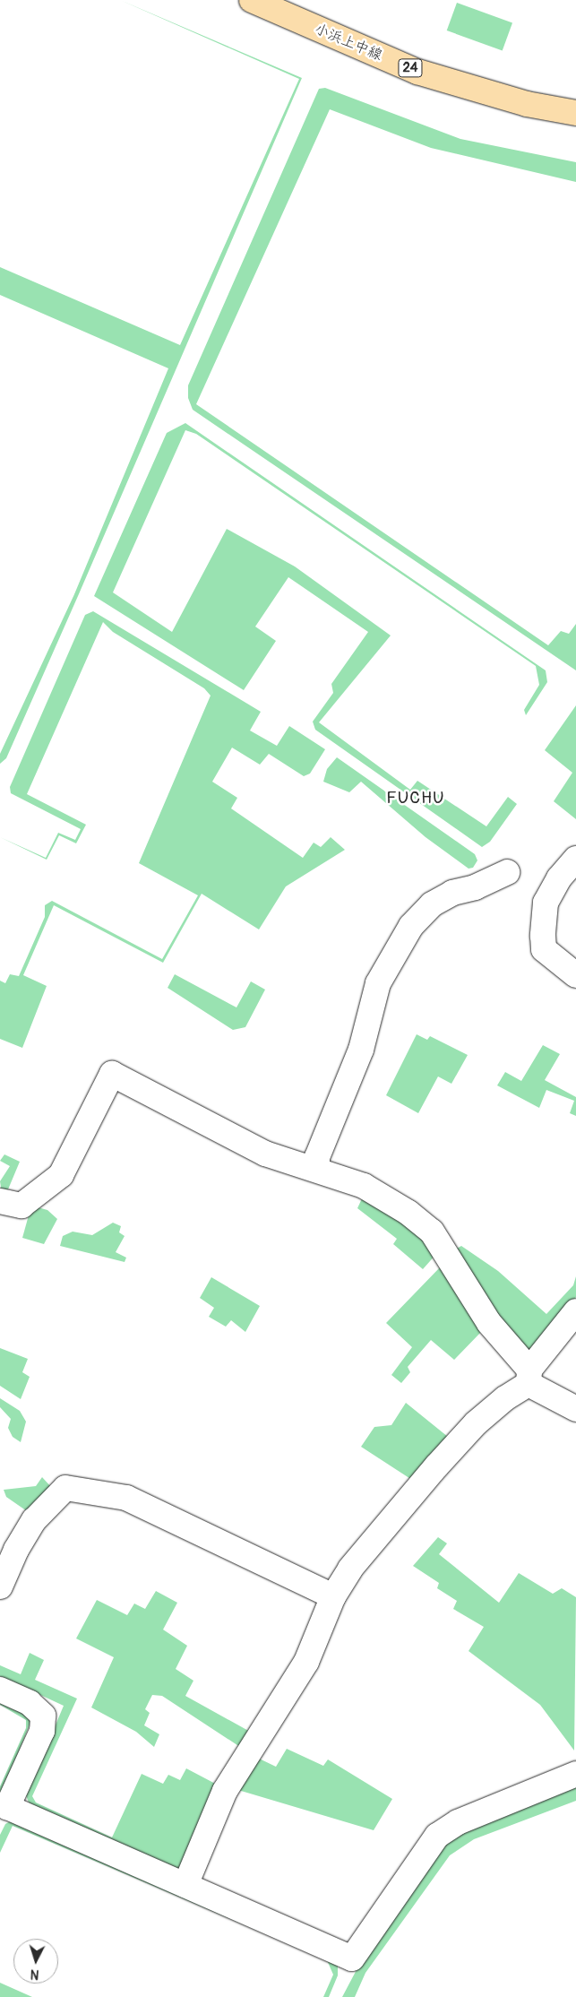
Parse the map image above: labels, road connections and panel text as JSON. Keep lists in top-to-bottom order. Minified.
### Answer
{"streets":{"main road":["小浜上中線","24"]},"districts":["FUCHU"],"north":"bottom"}
